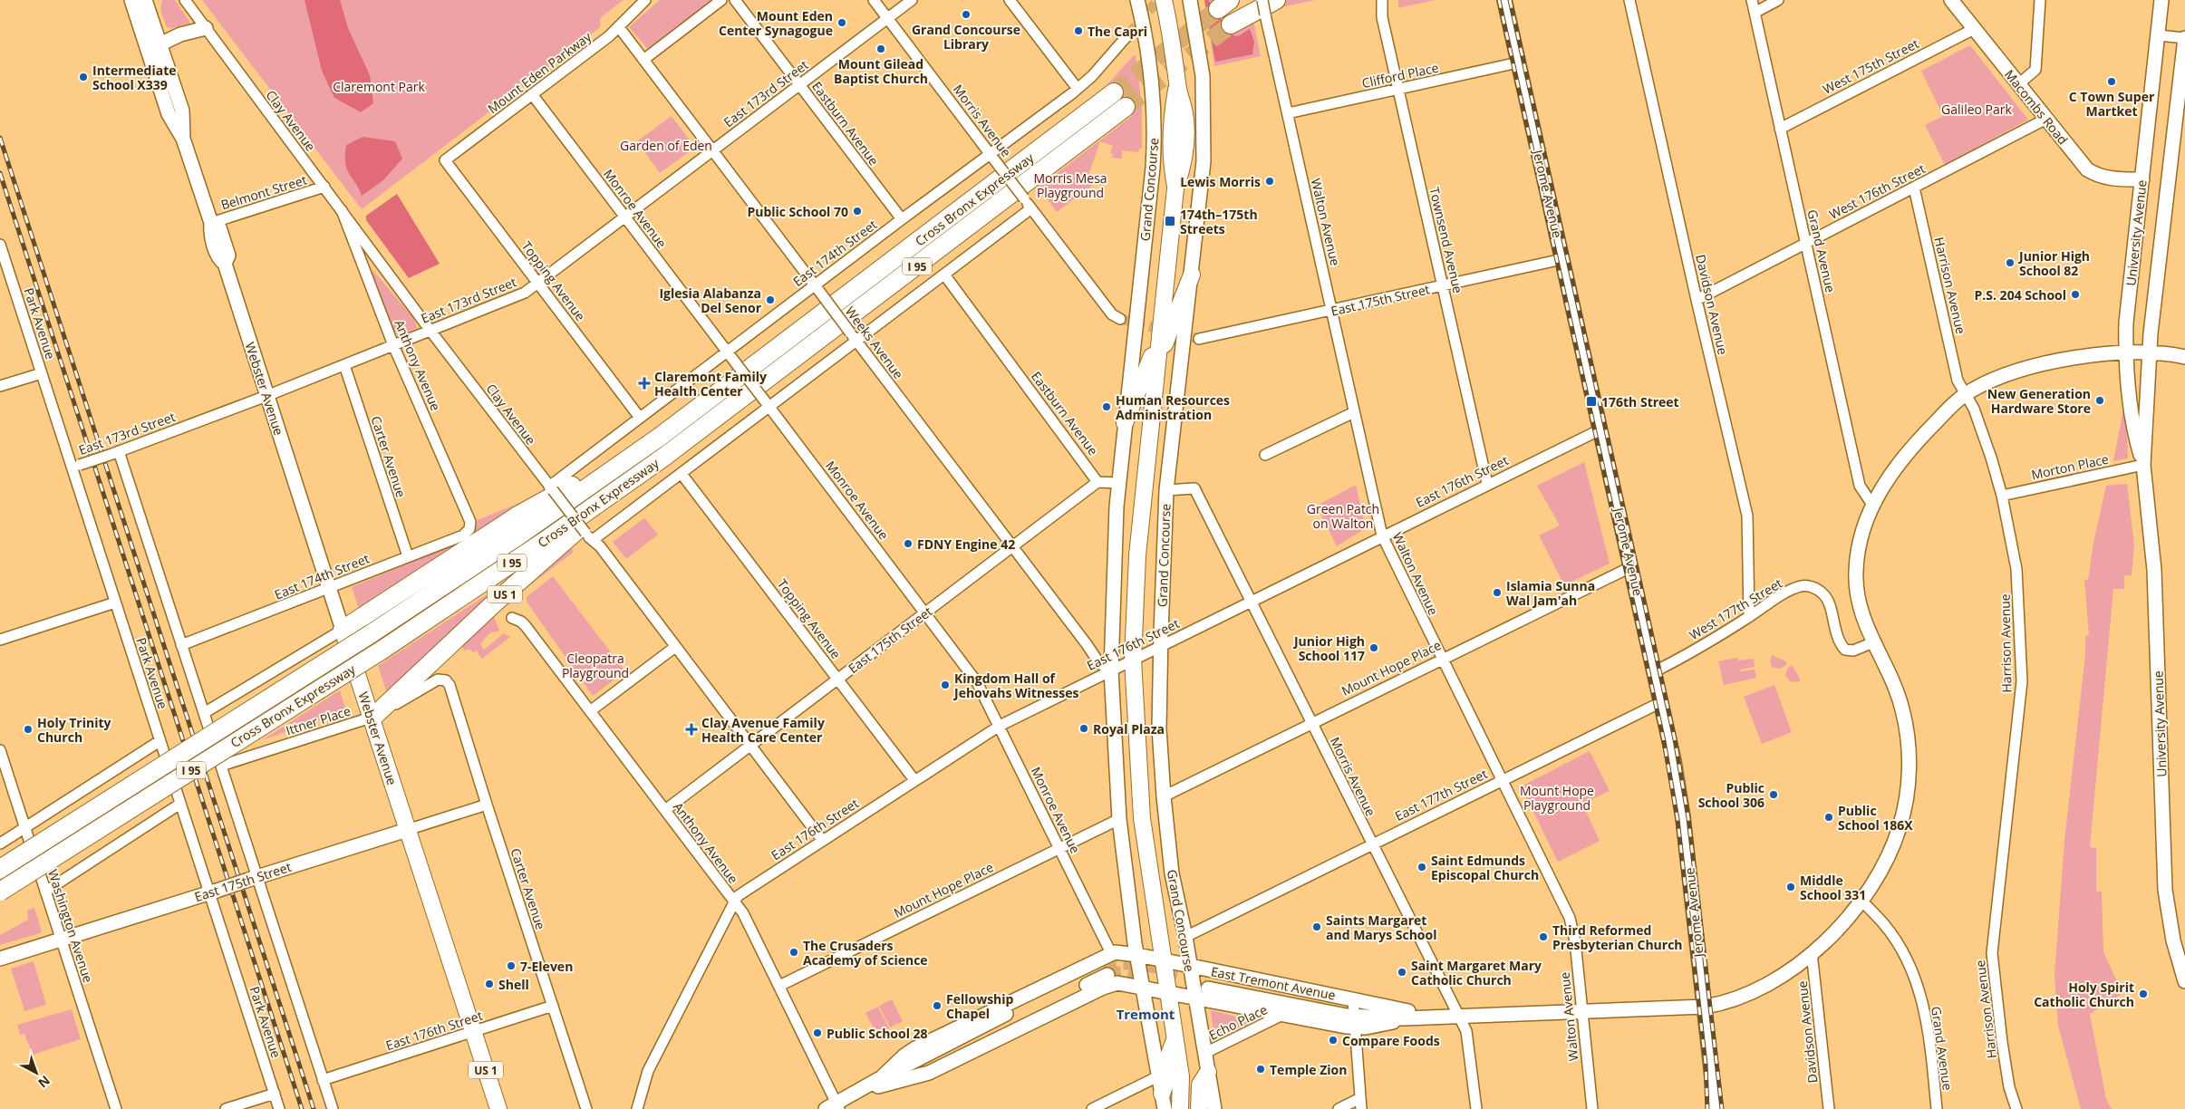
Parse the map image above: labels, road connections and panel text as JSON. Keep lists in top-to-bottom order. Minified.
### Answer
{"streets":{"highway":["Cross Bronx Expressway","I 95","US 1"],"main road":["Macombs Road","Grand Concourse","Jerome Avenue","University Avenue","East 175th Street","Webster Avenue","East Tremont Avenue"],"street":["West 175th Street","Mount Eden Parkway","Clifford Place","East 173rd Street","Clay Avenue","Morris Avenue","Eastburn Avenue","West 176th Street","Belmont Street","Monroe Avenue","Walton Avenue","Townsend Avenue","Grand Avenue","East 174th Street","Topping Avenue","Harrison Avenue","Davidson Avenue","Park Avenue","Weeks Avenue","Anthony Avenue","Carter Avenue","Morton Place","East 176th Street","West 177th Street","Mount Hope Place","Ittner Place","East 177th Street","Washington Avenue","Echo Place"]},"crossings":[["West 175th Street","Macombs Road"],["West 175th Street","Grand Avenue"],["Mount Eden Parkway","Monroe Avenue"],["Mount Eden Parkway","Topping Avenue"],["Mount Eden Parkway","Weeks Avenue"],["Clifford Place","Jerome Avenue"],["Clifford Place","Walton Avenue"],["Clifford Place","Townsend Avenue"],["East 173rd Street","Clay Avenue"],["East 173rd Street","Morris Avenue"],["East 173rd Street","Eastburn Avenue"],["East 173rd Street","Monroe Avenue"],["East 173rd Street","Topping Avenue"],["East 173rd Street","Park Avenue"],["East 173rd Street","Weeks Avenue"],["East 173rd Street","Anthony Avenue"],["East 173rd Street","Webster Avenue"],["East 173rd Street","Carter Avenue"],["Macombs Road","West 176th Street"],["Macombs Road","University Avenue"],["Clay Avenue","Belmont Street"],["Clay Avenue","East 174th Street"],["Clay Avenue","East 175th Street"],["Clay Avenue","Anthony Avenue"],["Clay Avenue","East 176th Street"],["Morris Avenue","Grand Concourse"],["Morris Avenue","East 174th Street"],["Morris Avenue","East 176th Street"],["Morris Avenue","Mount Hope Place"],["Morris Avenue","East 177th Street"],["Morris Avenue","East Tremont Avenue"],["Eastburn Avenue","East 174th Street"],["Eastburn Avenue","East 175th Street"],["Grand Concourse","Weeks Avenue"],["Grand Concourse","East 176th Street"],["Grand Concourse","Mount Hope Place"],["Grand Concourse","East 177th Street"],["Grand Concourse","East Tremont Avenue"],["Grand Concourse","Echo Place"],["West 176th Street","Grand Avenue"],["West 176th Street","Harrison Avenue"],["West 176th Street","Davidson Avenue"],["Belmont Street","Webster Avenue"],["Jerome Avenue","East 175th Street"],["Jerome Avenue","East 176th Street"],["Jerome Avenue","West 177th Street"],["Jerome Avenue","Mount Hope Place"],["Jerome Avenue","East 177th Street"],["Jerome Avenue","East Tremont Avenue"],["Cross Bronx Expressway","US 1"],["Monroe Avenue","East 174th Street"],["Monroe Avenue","East 175th Street"],["Monroe Avenue","East 176th Street"],["Monroe Avenue","Mount Hope Place"],["Monroe Avenue","East Tremont Avenue"],["Walton Avenue","East 175th Street"],["Walton Avenue","East 176th Street"],["Walton Avenue","Mount Hope Place"],["Walton Avenue","East 177th Street"],["Walton Avenue","East Tremont Avenue"],["University Avenue","Morton Place"],["University Avenue","East Tremont Avenue"],["Townsend Avenue","East 175th Street"],["Townsend Avenue","East 176th Street"],["Grand Avenue","East Tremont Avenue"],["East 174th Street","Topping Avenue"],["East 174th Street","Weeks Avenue"],["East 174th Street","Anthony Avenue"],["East 174th Street","Webster Avenue"],["East 174th Street","Carter Avenue"],["Topping Avenue","East 175th Street"],["Topping Avenue","East 176th Street"],["Harrison Avenue","Morton Place"],["Harrison Avenue","East Tremont Avenue"],["East 175th Street","Park Avenue"],["East 175th Street","Weeks Avenue"],["East 175th Street","Anthony Avenue"],["East 175th Street","Webster Avenue"],["East 175th Street","Carter Avenue"],["East 175th Street","Washington Avenue"],["Davidson Avenue","West 177th Street"],["Davidson Avenue","East Tremont Avenue"],["Weeks Avenue","East 176th Street"],["Anthony Avenue","East 176th Street"],["Anthony Avenue","Mount Hope Place"],["Anthony Avenue","East Tremont Avenue"],["Webster Avenue","East 176th Street"],["Webster Avenue","US 1"],["Webster Avenue","Ittner Place"],["Carter Avenue","East 176th Street"],["Carter Avenue","Ittner Place"],["US 1","Ittner Place"],["West 177th Street","East Tremont Avenue"],["East Tremont Avenue","Echo Place"]],"districts":["Tremont"],"parks":["Claremont Park","Galileo Park","Garden of Eden","Morris Mesa Playground","Green Patch on Walton","Cleopatra Playground","Mount Hope Playground"],"places":{"other":["Grand Concourse Library","Mount Eden Center Synagogue","The Capri","Mount Gilead Baptist Church","Intermediate School X339","C Town Super Martket","Lewis Morris","Public School 70","Junior High School 82","P.S. 204 School","Iglesia Alabanza Del Senor","New Generation Hardware Store","Human Resources Administration","FDNY Engine 42","Islamia Sunna Wal Jam'ah","Junior High School 117","Kingdom Hall of Jehovahs Witnesses","Royal Plaza","Holy Trinity Church","Public School 306","Public School 186X","Saint Edmunds Episcopal Church","Middle School 331","Saints Margaret and Marys School","Third Reformed Presbyterian Church","The Crusaders Academy of Science","7-Eleven","Saint Margaret Mary Catholic Church","Shell","Holy Spirit Catholic Church","Fellowship Chapel","Public School 28","Compare Foods","Temple Zion"],"transit":["174th–175th Streets","176th Street"],"health":["Claremont Family Health Center","Clay Avenue Family Health Care Center"]},"north":"bottom right"}
